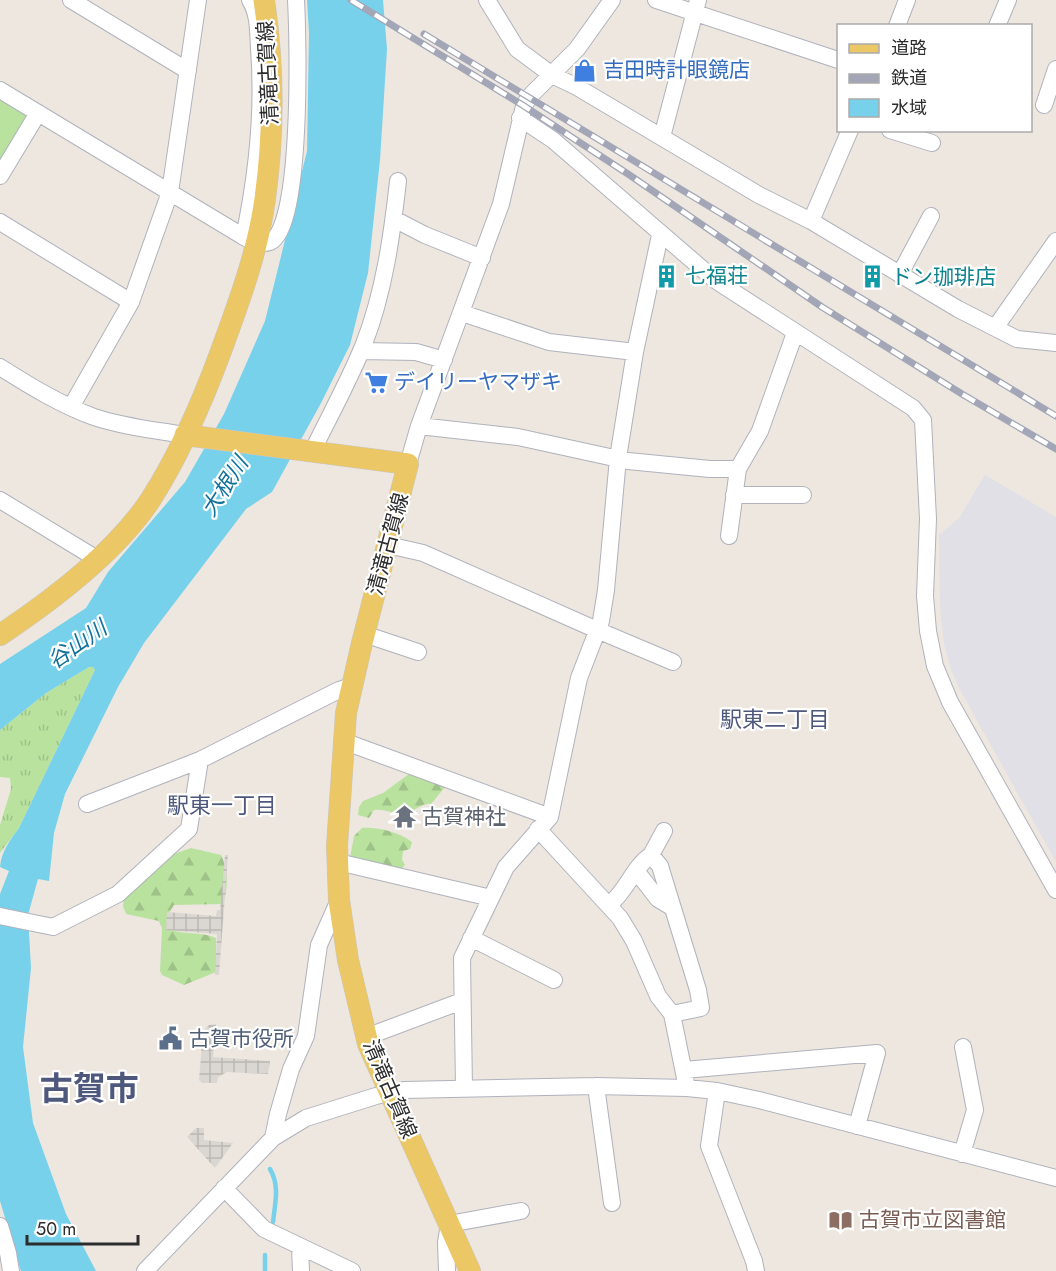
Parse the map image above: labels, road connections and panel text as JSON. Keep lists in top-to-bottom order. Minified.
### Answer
{"streets":{"main road":["清滝古賀線"]},"districts":["駅東二丁目","駅東一丁目","古賀市"],"water":["大根川","谷山川"],"places":{"shop":["吉田時計眼鏡店"],"building":["七福荘","ドン珈琲店"],"supermarket":["デイリーヤマザキ"],"temple":["古賀神社"],"public building":["古賀市役所"],"library":["古賀市立図書館"]},"legend":["道路","鉄道","水域"],"scale_bar":"50 m"}
